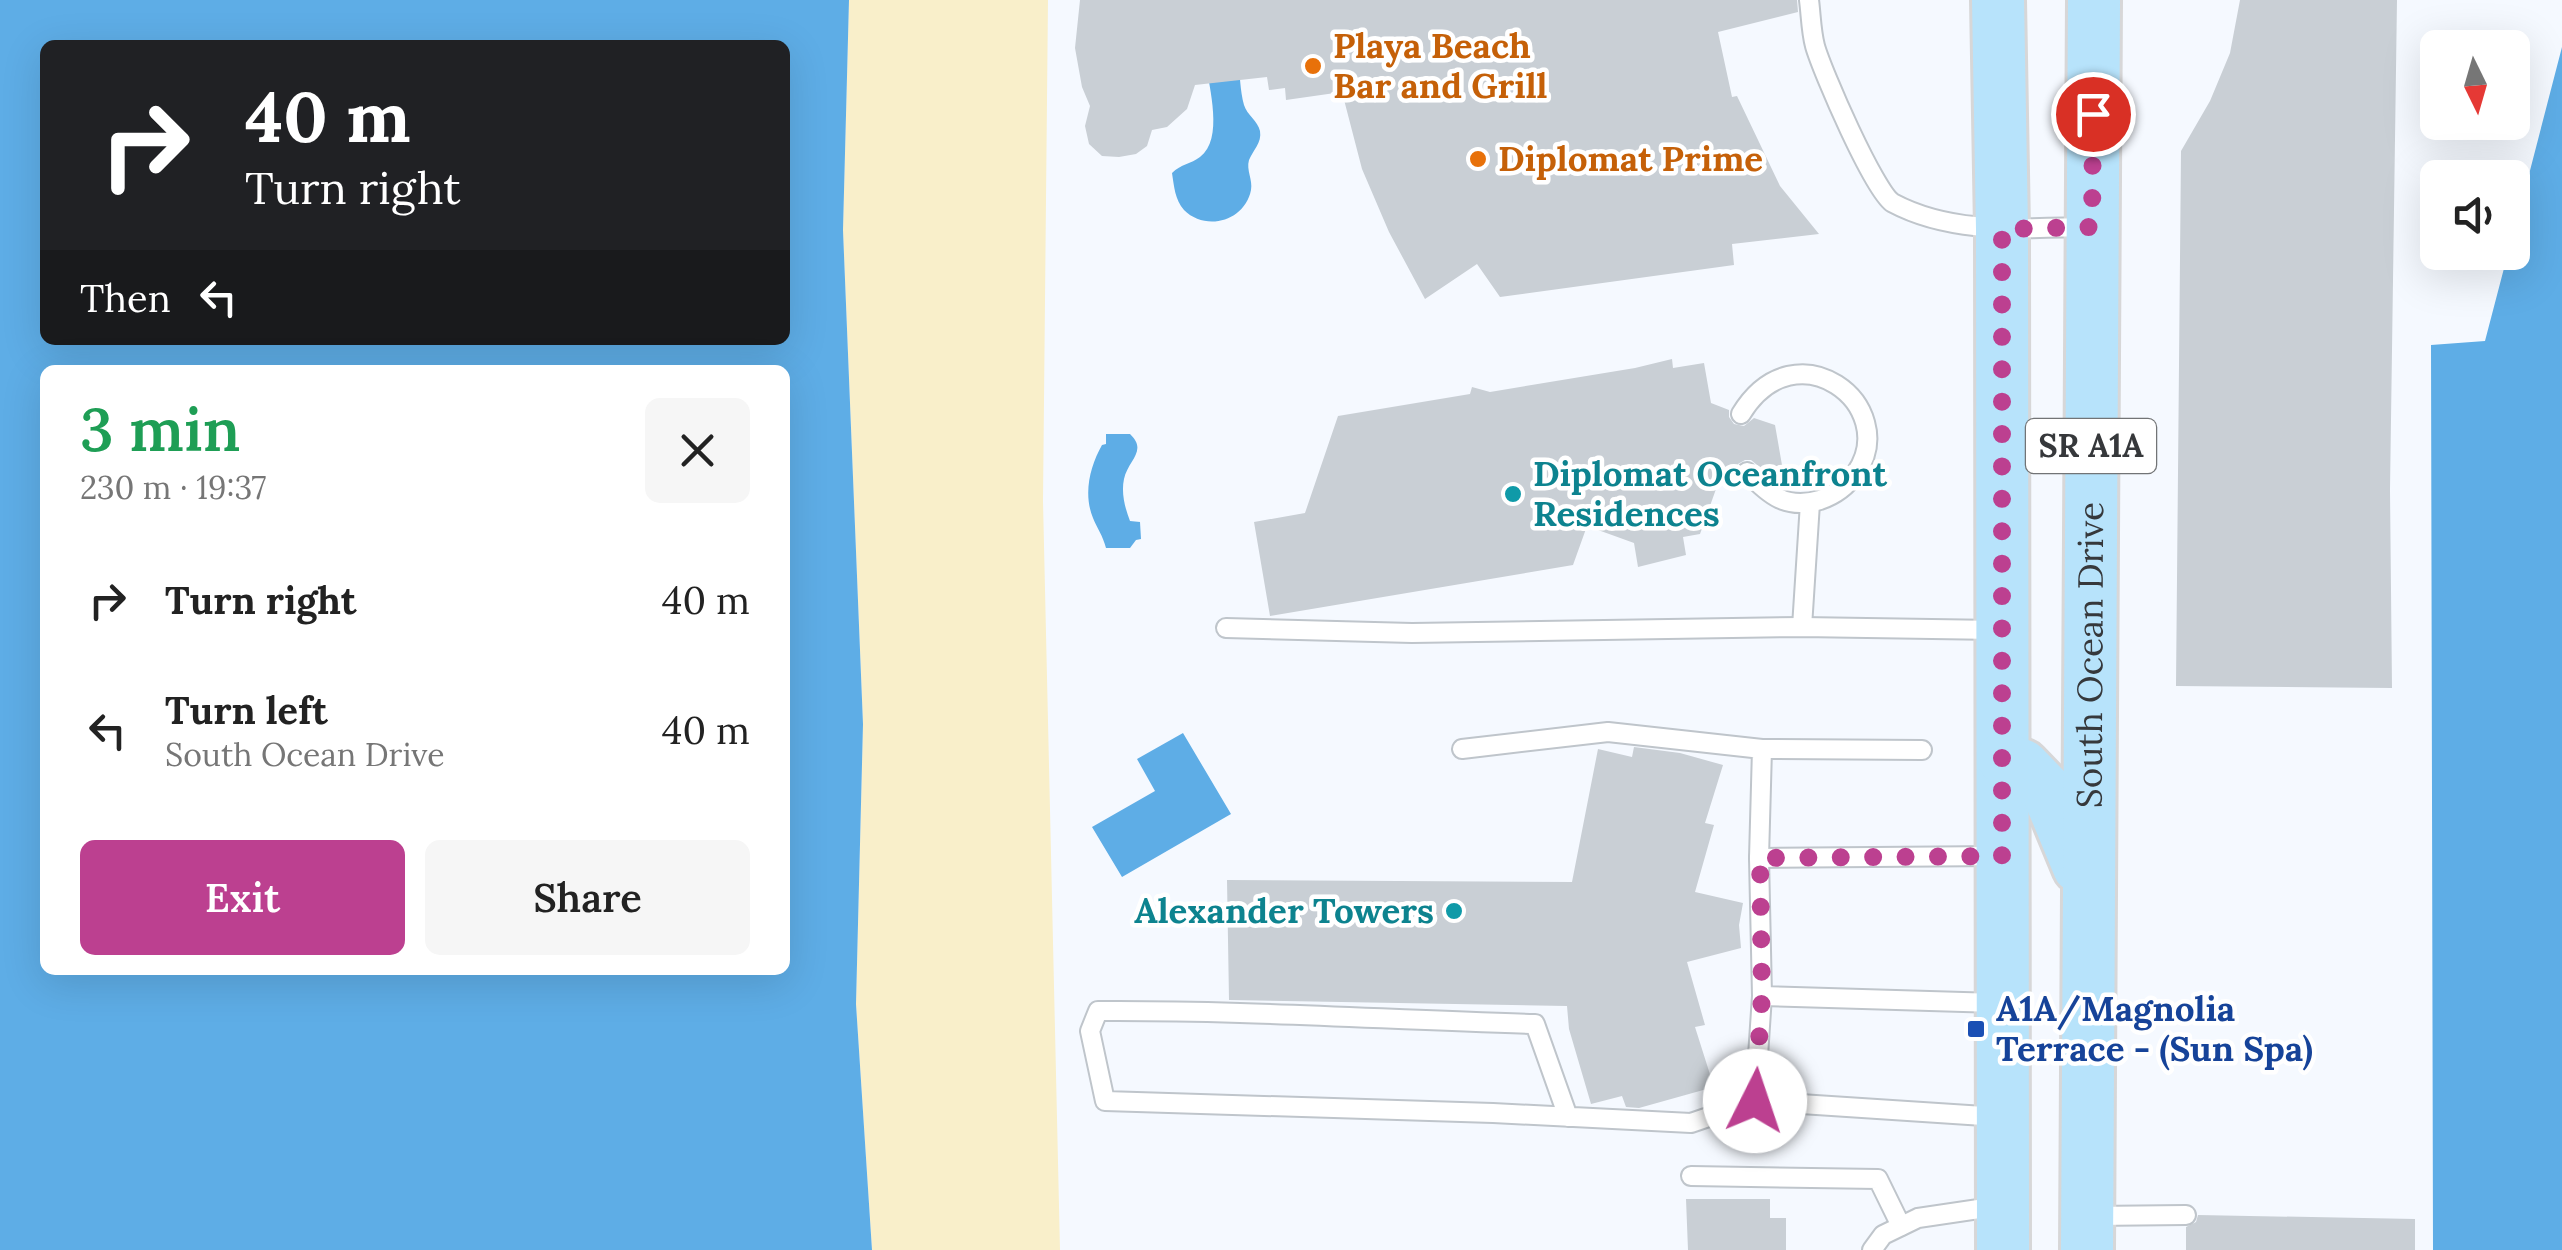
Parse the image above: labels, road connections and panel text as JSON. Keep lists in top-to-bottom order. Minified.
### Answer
{"streets":{"main road":["SR A1A","South Ocean Drive"]},"places":{"other":["Playa Beach Bar and Grill","Diplomat Prime","Diplomat Oceanfront Residences","Alexander Towers"],"transit":["A1A/Magnolia Terrace - (Sun Spa)"]},"north":"bottom","page":{"turn":["40 m","Turn right"],"then":"Then","heading":["3 min","230 m · 19:37"],"list":[{"name":"Turn right","value":"40 m"},{"name":"Turn left","note":"South Ocean Drive","value":"40 m"}],"buttons":["Exit","Share"]}}
